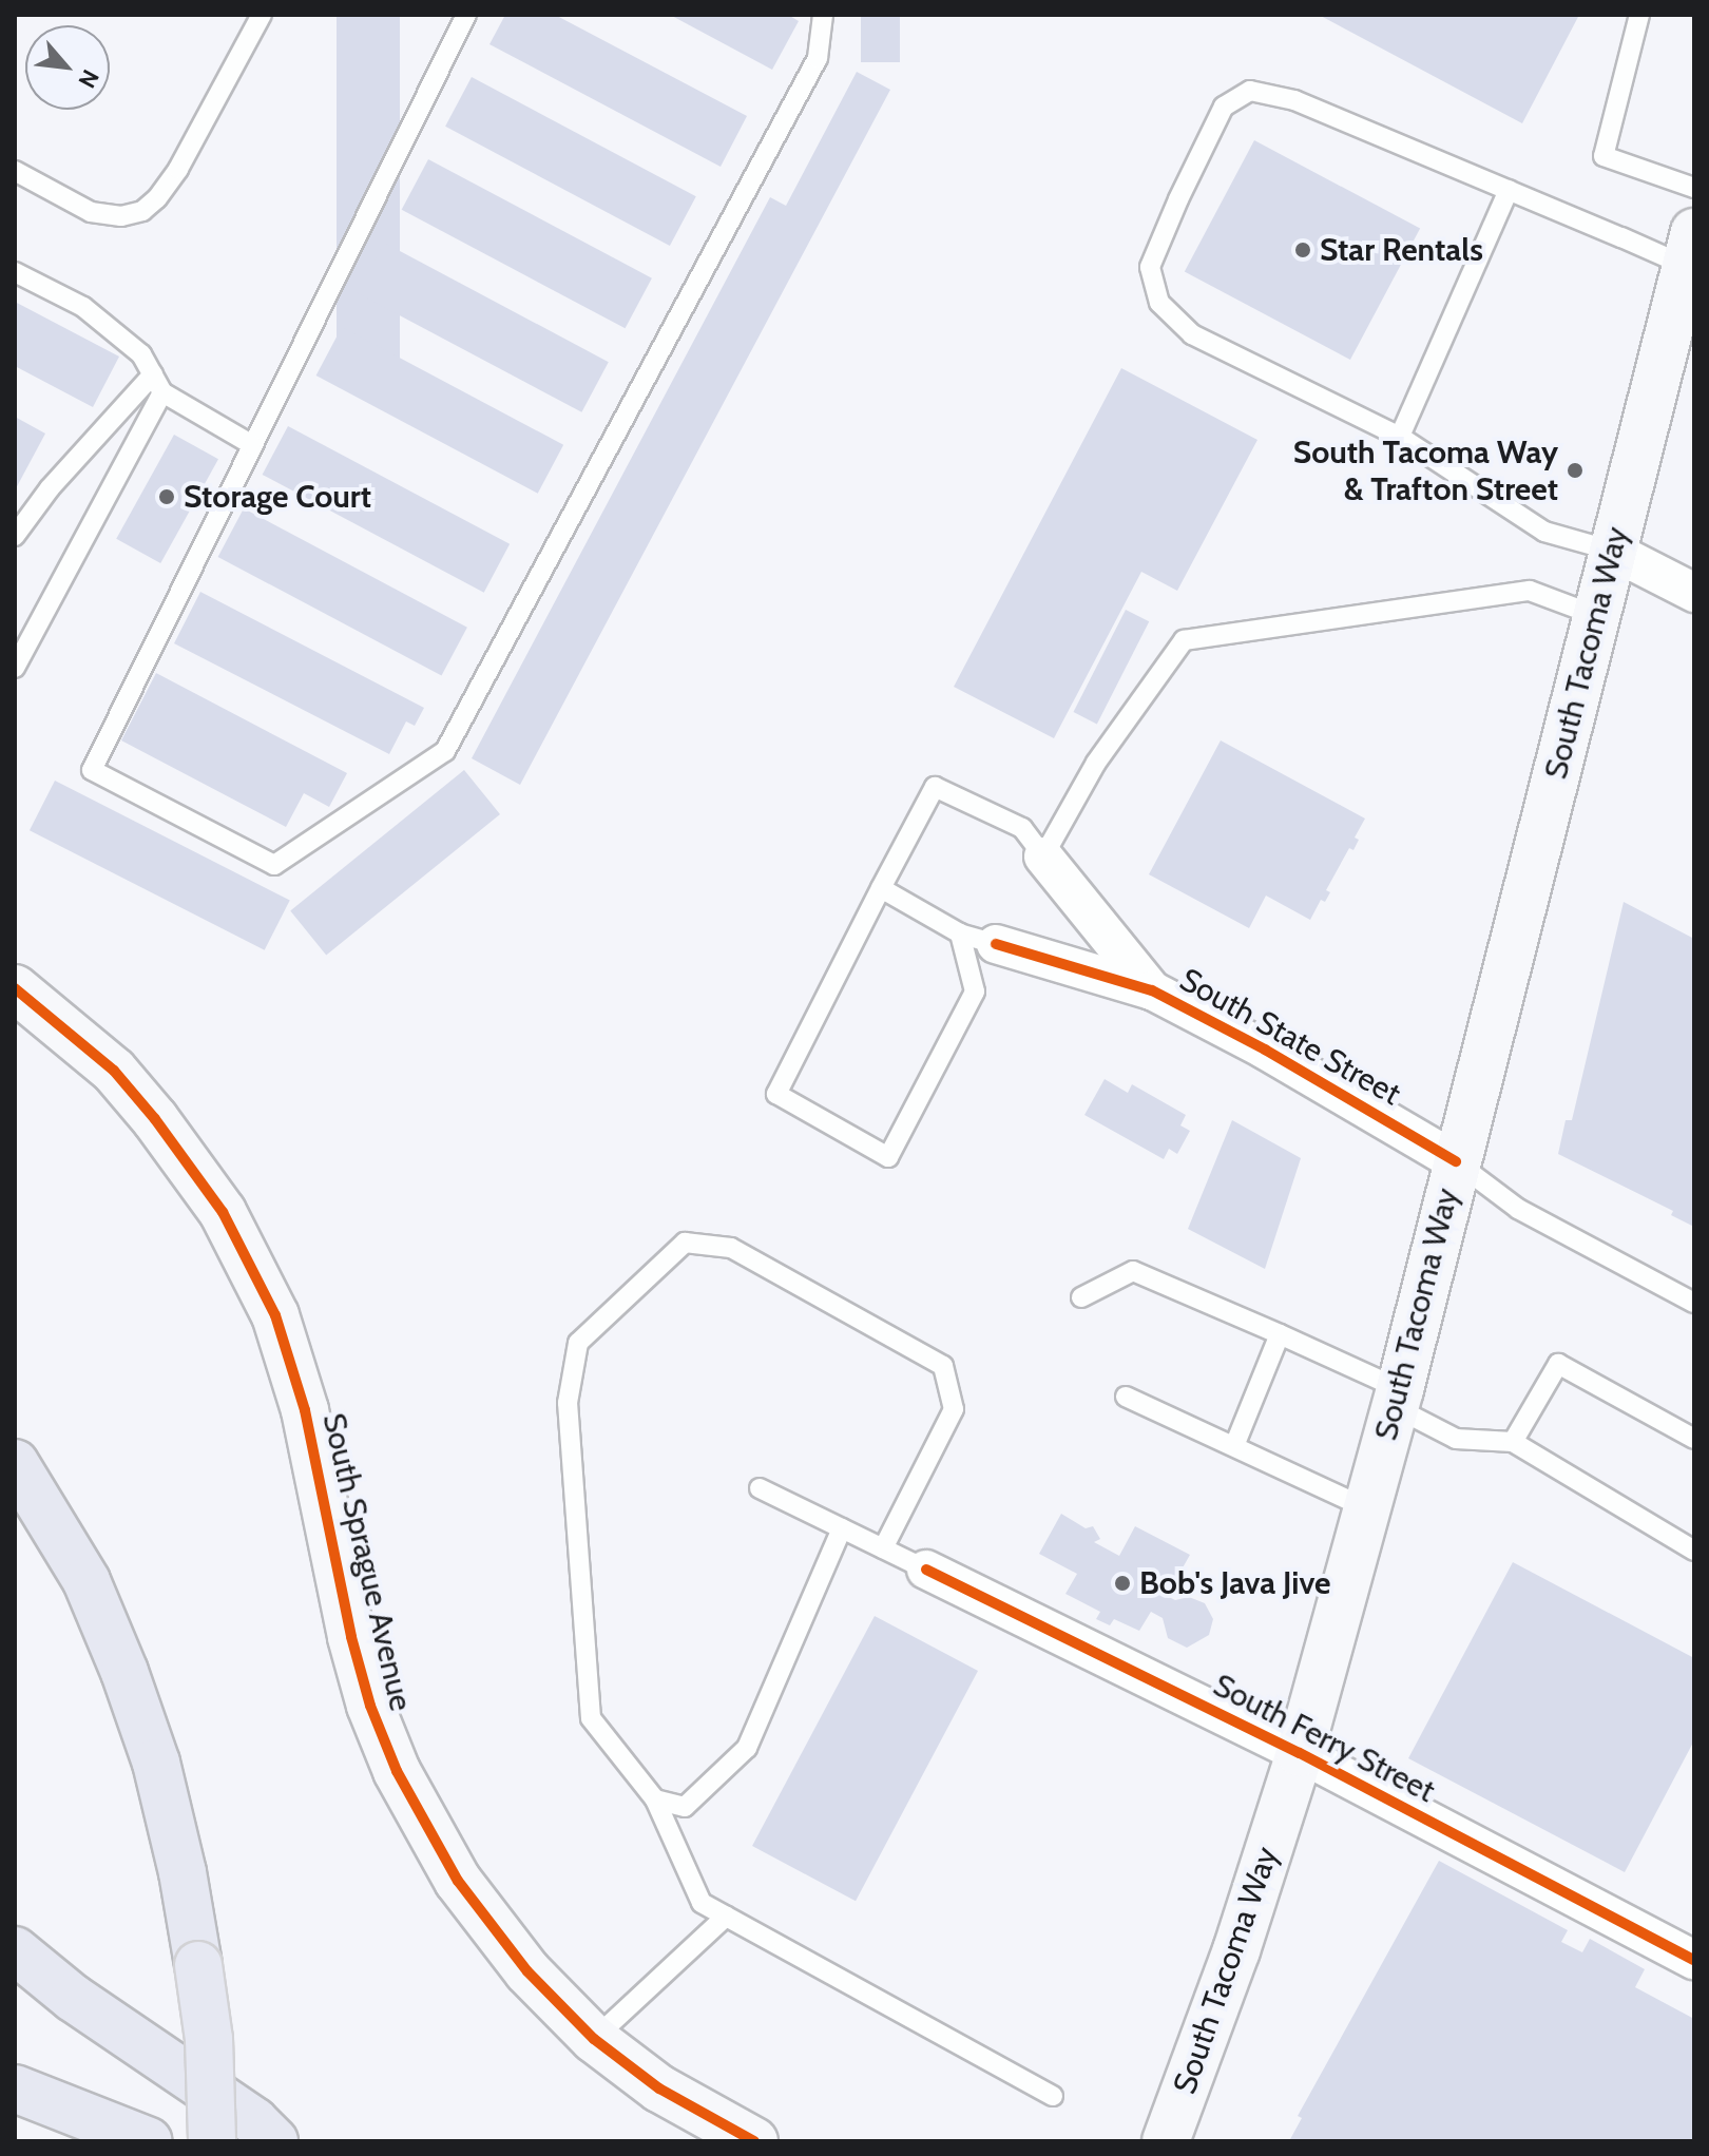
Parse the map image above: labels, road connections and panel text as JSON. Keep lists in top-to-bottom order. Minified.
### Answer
{"streets":{"main road":["South Tacoma Way","South Sprague Avenue"],"street":["South State Street","South Ferry Street"]},"crossings":[["South Tacoma Way","South State Street"],["South Tacoma Way","South Ferry Street"]],"places":["Star Rentals","South Tacoma Way & Trafton Street","Storage Court","Bob's Java Jive"],"north":"bottom right"}
